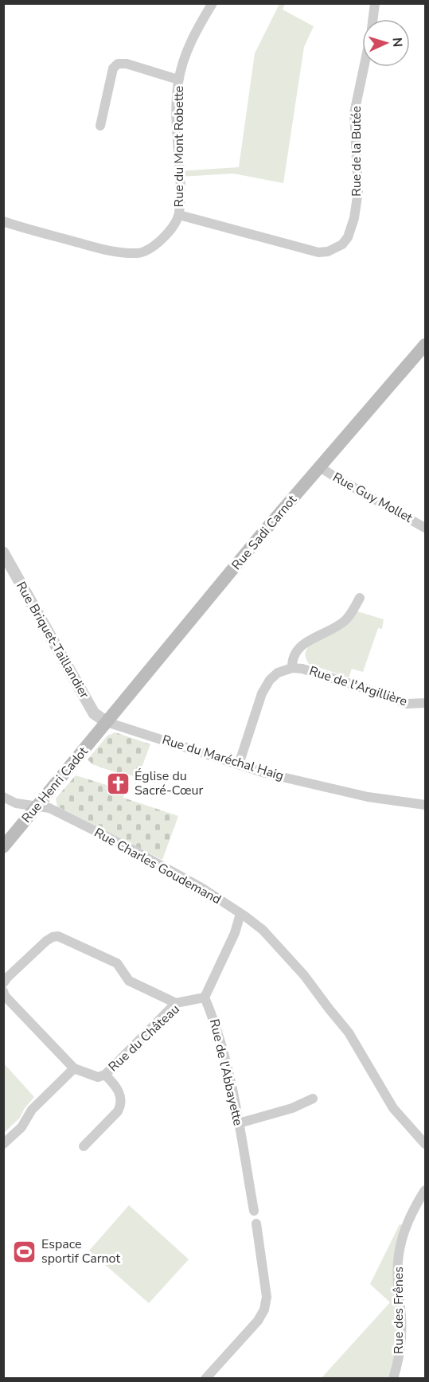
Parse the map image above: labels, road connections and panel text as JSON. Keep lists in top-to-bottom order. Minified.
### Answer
{"streets":{"main road":["Rue Sadi Carnot","Rue Henri Cadot"],"street":["Rue du Mont Robette","Rue de la Butée","Rue Guy Mollet","Rue Briquet-Taillandier","Rue de l'Argillière","Rue du Maréchal Haig","Rue Charles Goudemand","Rue du Château","Rue de l'Abbayette","Rue des Frênes"]},"crossings":[["Rue du Mont Robette","Rue de la Butée"],["Rue Guy Mollet","Rue Sadi Carnot"],["Rue Sadi Carnot","Rue Briquet-Taillandier"],["Rue Sadi Carnot","Rue du Maréchal Haig"],["Rue Sadi Carnot","Rue Henri Cadot"],["Rue Briquet-Taillandier","Rue du Maréchal Haig"],["Rue Briquet-Taillandier","Rue Henri Cadot"],["Rue de l'Argillière","Rue du Maréchal Haig"],["Rue du Maréchal Haig","Rue Henri Cadot"],["Rue Henri Cadot","Rue Charles Goudemand"],["Rue du Château","Rue de l'Abbayette"]],"places":{"church":["Église du Sacré-Cœur"],"sports":["Espace sportif Carnot"]},"north":"right"}
